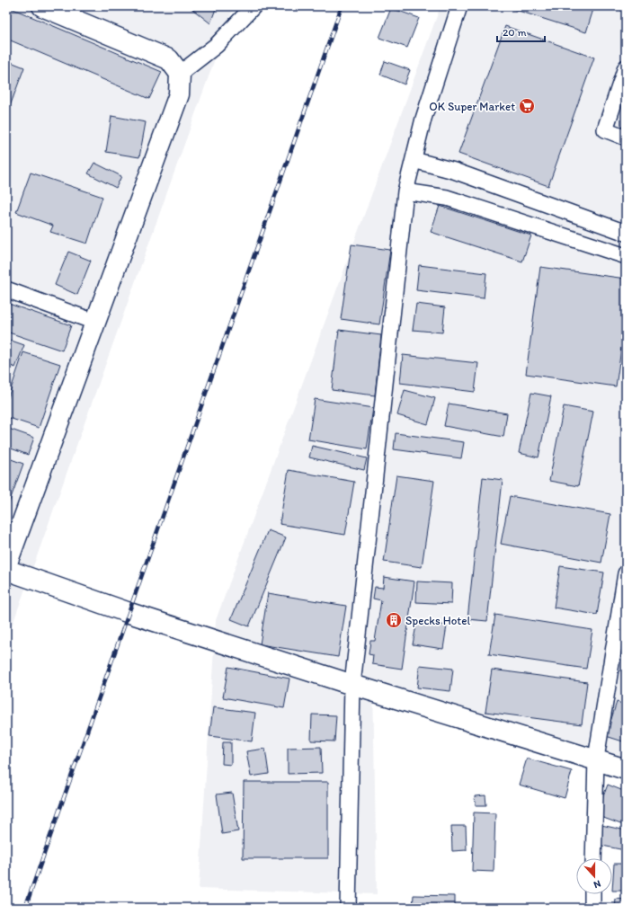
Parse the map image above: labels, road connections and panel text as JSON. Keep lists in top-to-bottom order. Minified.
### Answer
{"places":{"supermarket":["OK Super Market"],"building":["Specks Hotel"]},"scale_bar":"20 m","north":"bottom"}
